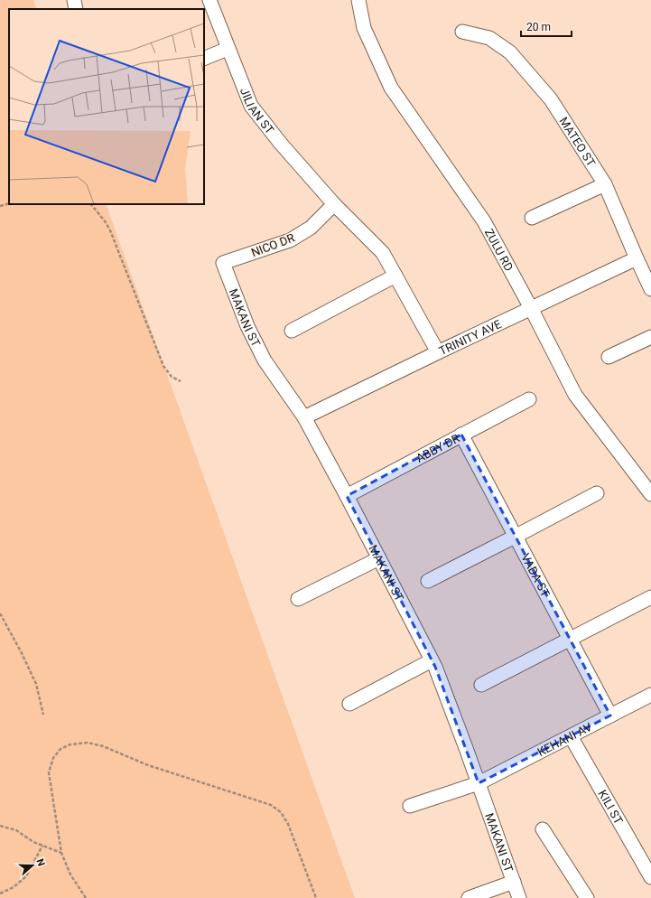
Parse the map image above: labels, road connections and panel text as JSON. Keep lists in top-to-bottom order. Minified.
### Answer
{"streets":{"street":["JILIAN ST","MATEO ST","NICO DR","ZULU RD","MAKANI ST","TRINITY AVE","ABBY DR","VADA ST","KEHANI AV","KILI ST"]},"crossings":[["JILIAN ST","NICO DR"],["JILIAN ST","TRINITY AVE"],["MATEO ST","TRINITY AVE"],["NICO DR","MAKANI ST"],["ZULU RD","TRINITY AVE"],["MAKANI ST","TRINITY AVE"],["MAKANI ST","ABBY DR"],["MAKANI ST","KEHANI AV"],["ABBY DR","VADA ST"],["VADA ST","KEHANI AV"],["KEHANI AV","KILI ST"]],"scale_bar":"20 m","north":"right"}
